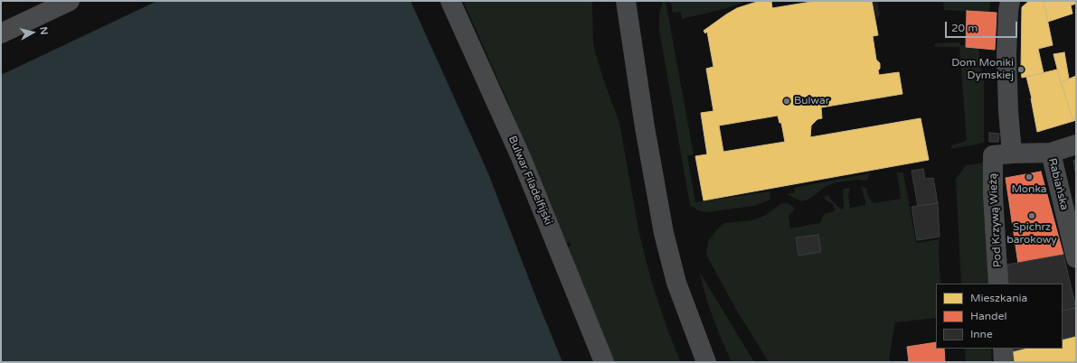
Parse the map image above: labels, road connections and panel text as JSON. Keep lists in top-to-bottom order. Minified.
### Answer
{"streets":{"street":["Bulwar Filadelfijski","Rabiańska","Pod Krzywą Wieżą"]},"places":["Dom Moniki Dymskiej","Bulwar","Monka","Spichrz barokowy"],"legend":["Mieszkania","Handel","Inne"],"scale_bar":"20 m","north":"right"}
